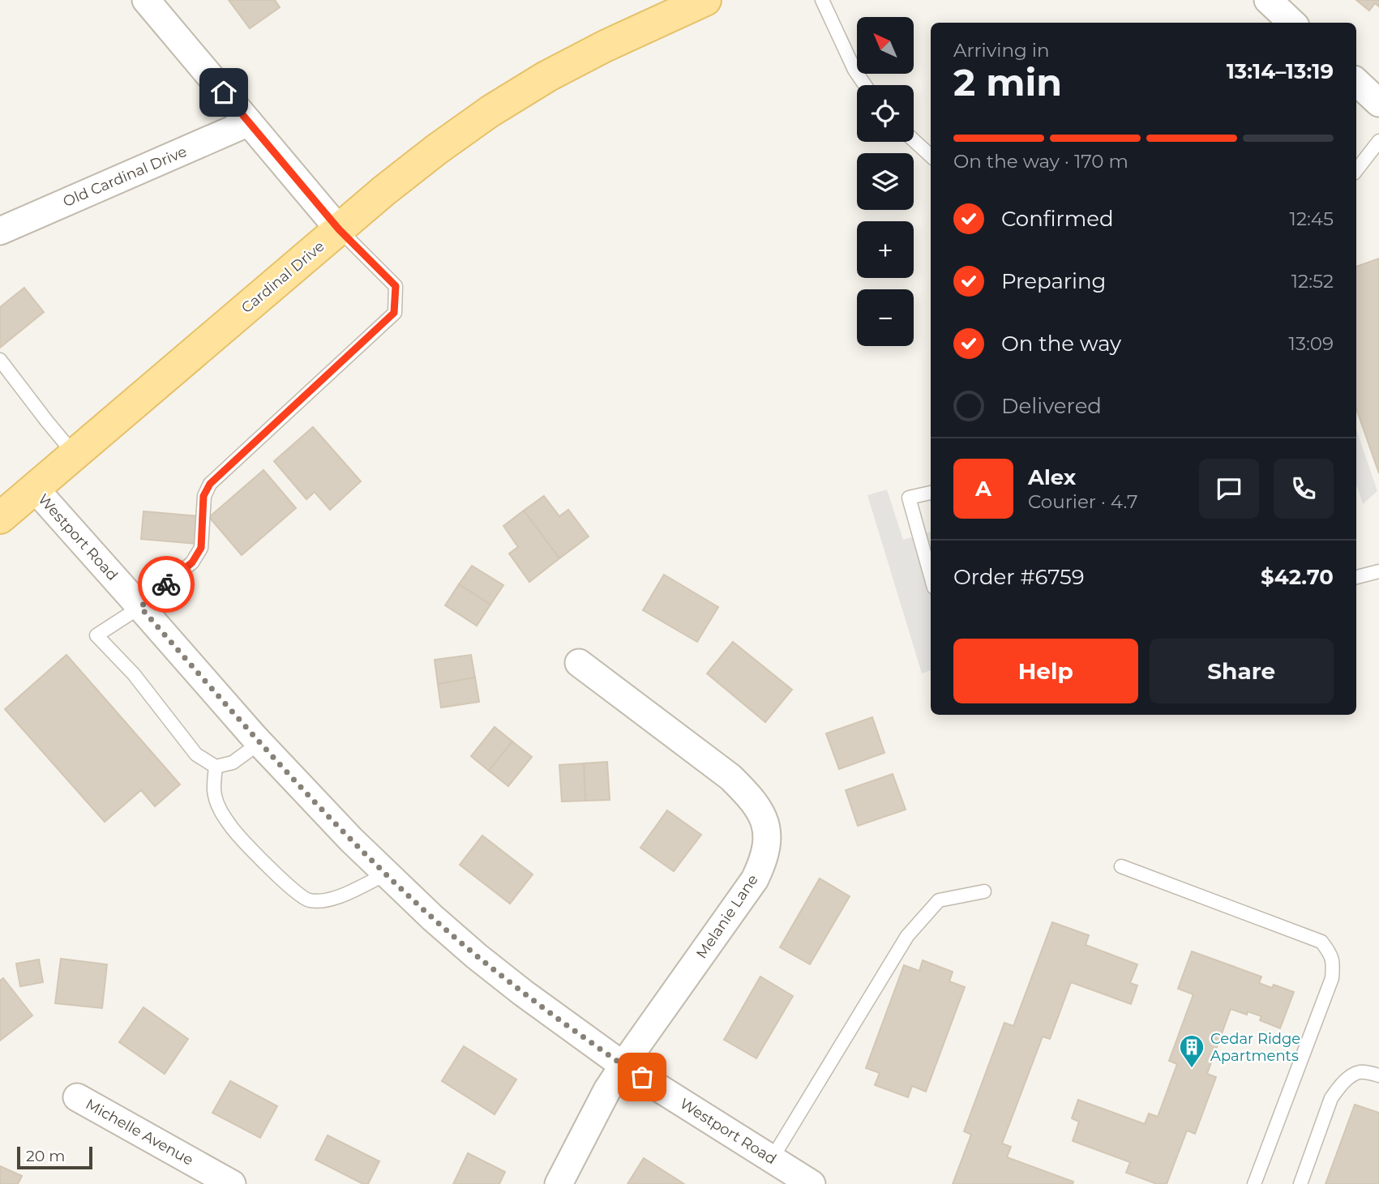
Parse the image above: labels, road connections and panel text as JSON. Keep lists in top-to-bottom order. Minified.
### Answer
{"streets":{"main road":["Cardinal Drive"],"street":["Old Cardinal Drive","Westport Road","Melanie Lane","Michelle Avenue"]},"crossings":[["Cardinal Drive","Westport Road"],["Westport Road","Melanie Lane"]],"places":{"building":["Cedar Ridge Apartments"]},"scale_bar":"20 m","north":"top left","page":{"map_buttons":["+","−"],"heading":["2 min","Arriving in","13:14–13:19"],"panel":["Alex","Courier · 4.7","Order #6759","$42.70"],"bar":"On the way · 170 m","list":[["Confirmed","12:45"],["Preparing","12:52"],["On the way","13:09"],"Delivered"],"round":"A","buttons":["Help","Share"],"scale":"20 m"}}
